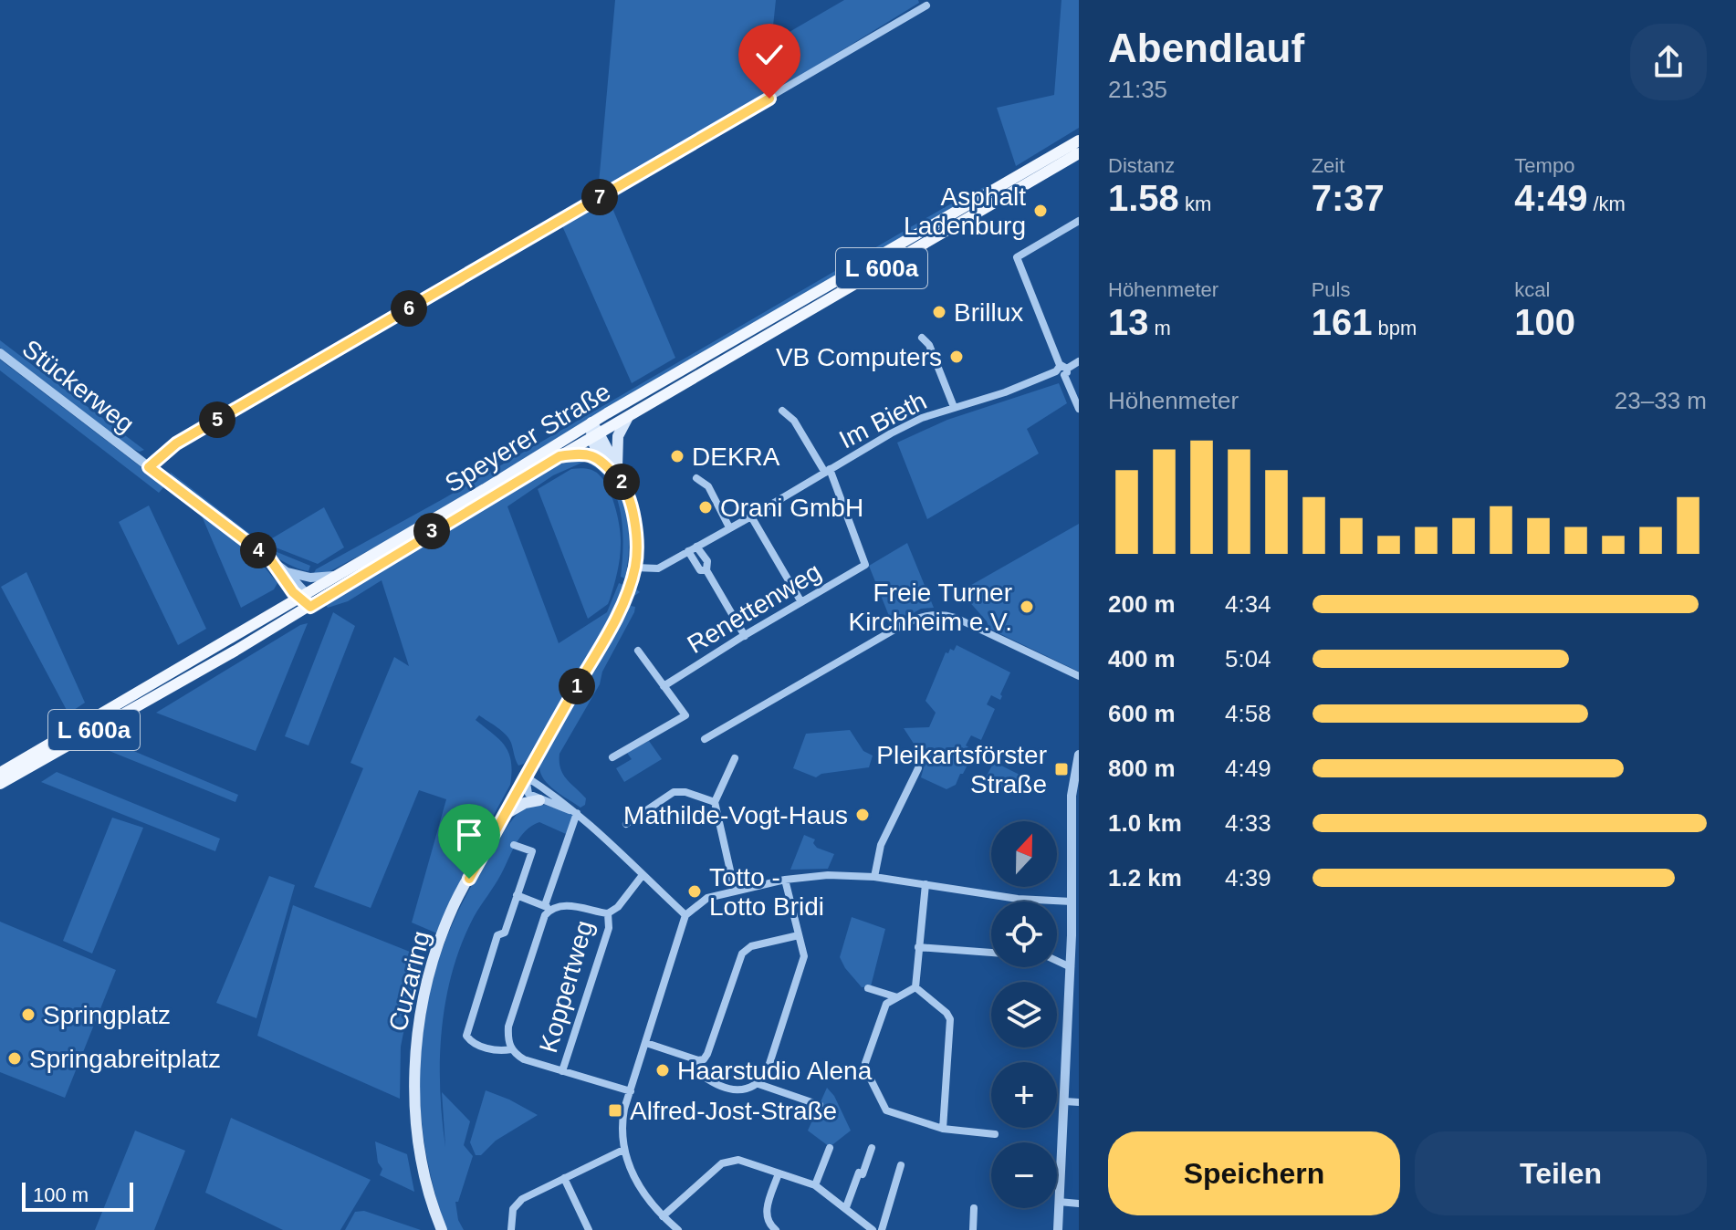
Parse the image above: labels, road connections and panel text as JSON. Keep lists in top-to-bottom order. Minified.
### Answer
{"streets":{"main road":["L 600a","Speyerer Straße","Cuzaring"],"street":["Stückerweg","Im Bieth","Renettenweg","Koppertweg"]},"crossings":[["Stückerweg","Speyerer Straße"],["Im Bieth","Renettenweg"],["Im Bieth","Cuzaring"],["Speyerer Straße","Cuzaring"]],"places":{"other":["Asphalt Ladenburg","Brillux","VB Computers","DEKRA","Orani GmbH","Freie Turner Kirchheim e.V.","Mathilde-Vogt-Haus","Totto - Lotto Bridi","Springplatz","Springabreitplatz","Haarstudio Alena"],"transit":["Pleikartsförster Straße","Alfred-Jost-Straße"]},"scale_bar":"100 m","north":"top","page":{"heading":["Abendlauf","21:35"],"stats":[["Distanz","1.58 km"],["Zeit","7:37"],["Tempo","4:49 /km"],["Höhenmeter","13 m"],["Puls","161 bpm"],["kcal","100"]],"pins":["7","6","5","2","3","4","1"],"chart":["Höhenmeter","23–33 m"],"list":[{"name":"200 m","note":"4:34"},{"name":"400 m","note":"5:04"},{"name":"600 m","note":"4:58"},{"name":"800 m","note":"4:49"},{"name":"1.0 km","note":"4:33"},{"name":"1.2 km","note":"4:39"}],"map_buttons":["+","−"],"buttons":["Speichern","Teilen"],"scale":"100 m"}}
